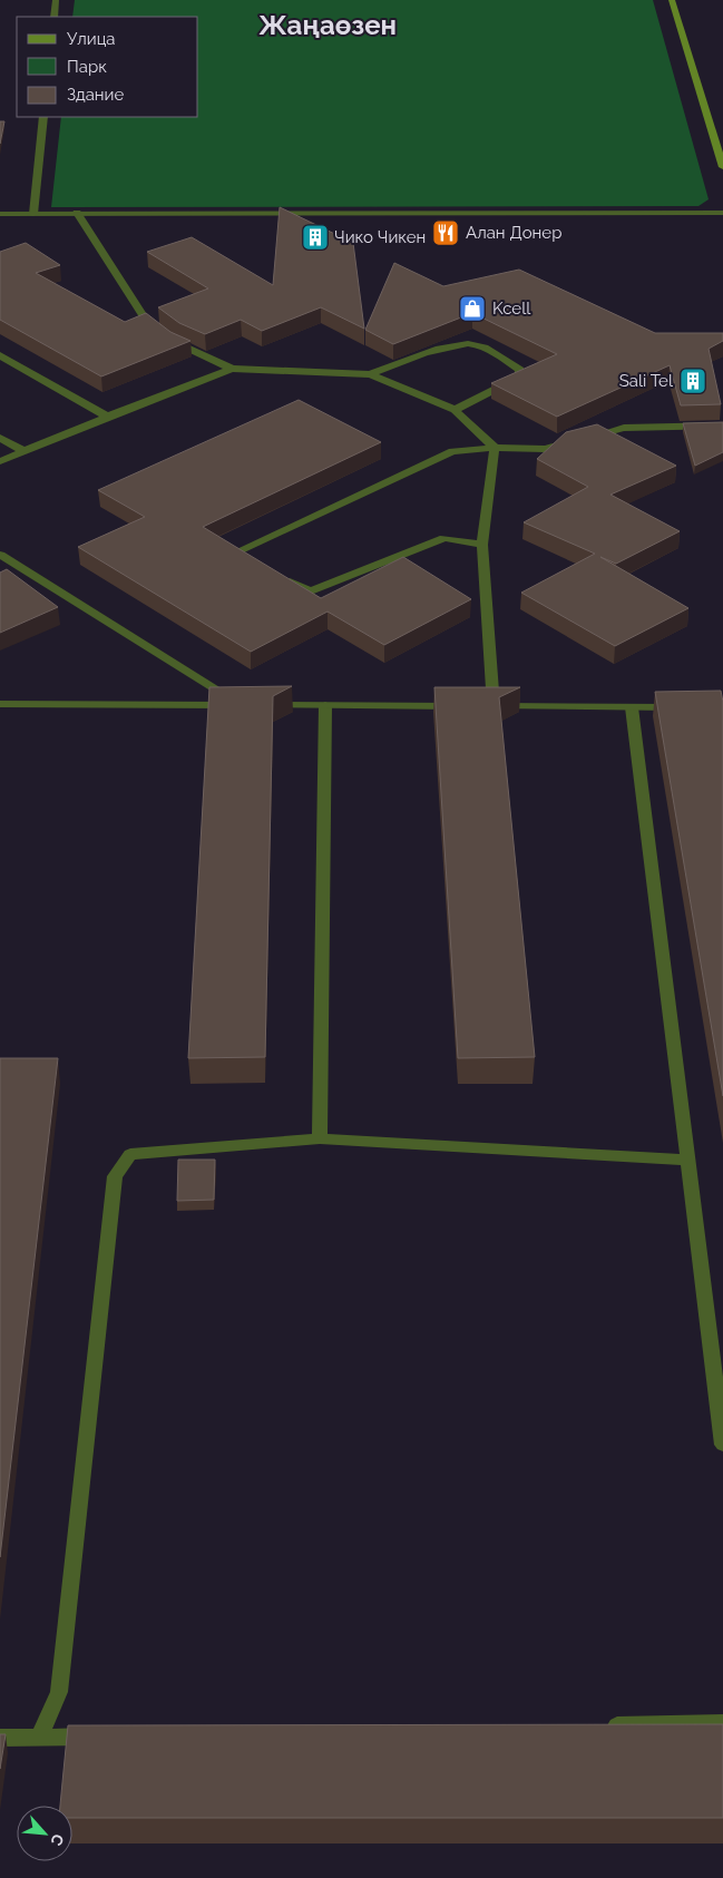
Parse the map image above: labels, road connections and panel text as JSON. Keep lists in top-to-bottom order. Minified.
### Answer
{"districts":["Жаңаөзен"],"places":{"restaurant":["Алан Донер"],"building":["Чико Чикен","Sali Tel"],"shop":["Kcell"]},"legend":["Улица","Парк","Здание"],"north":"bottom right"}
